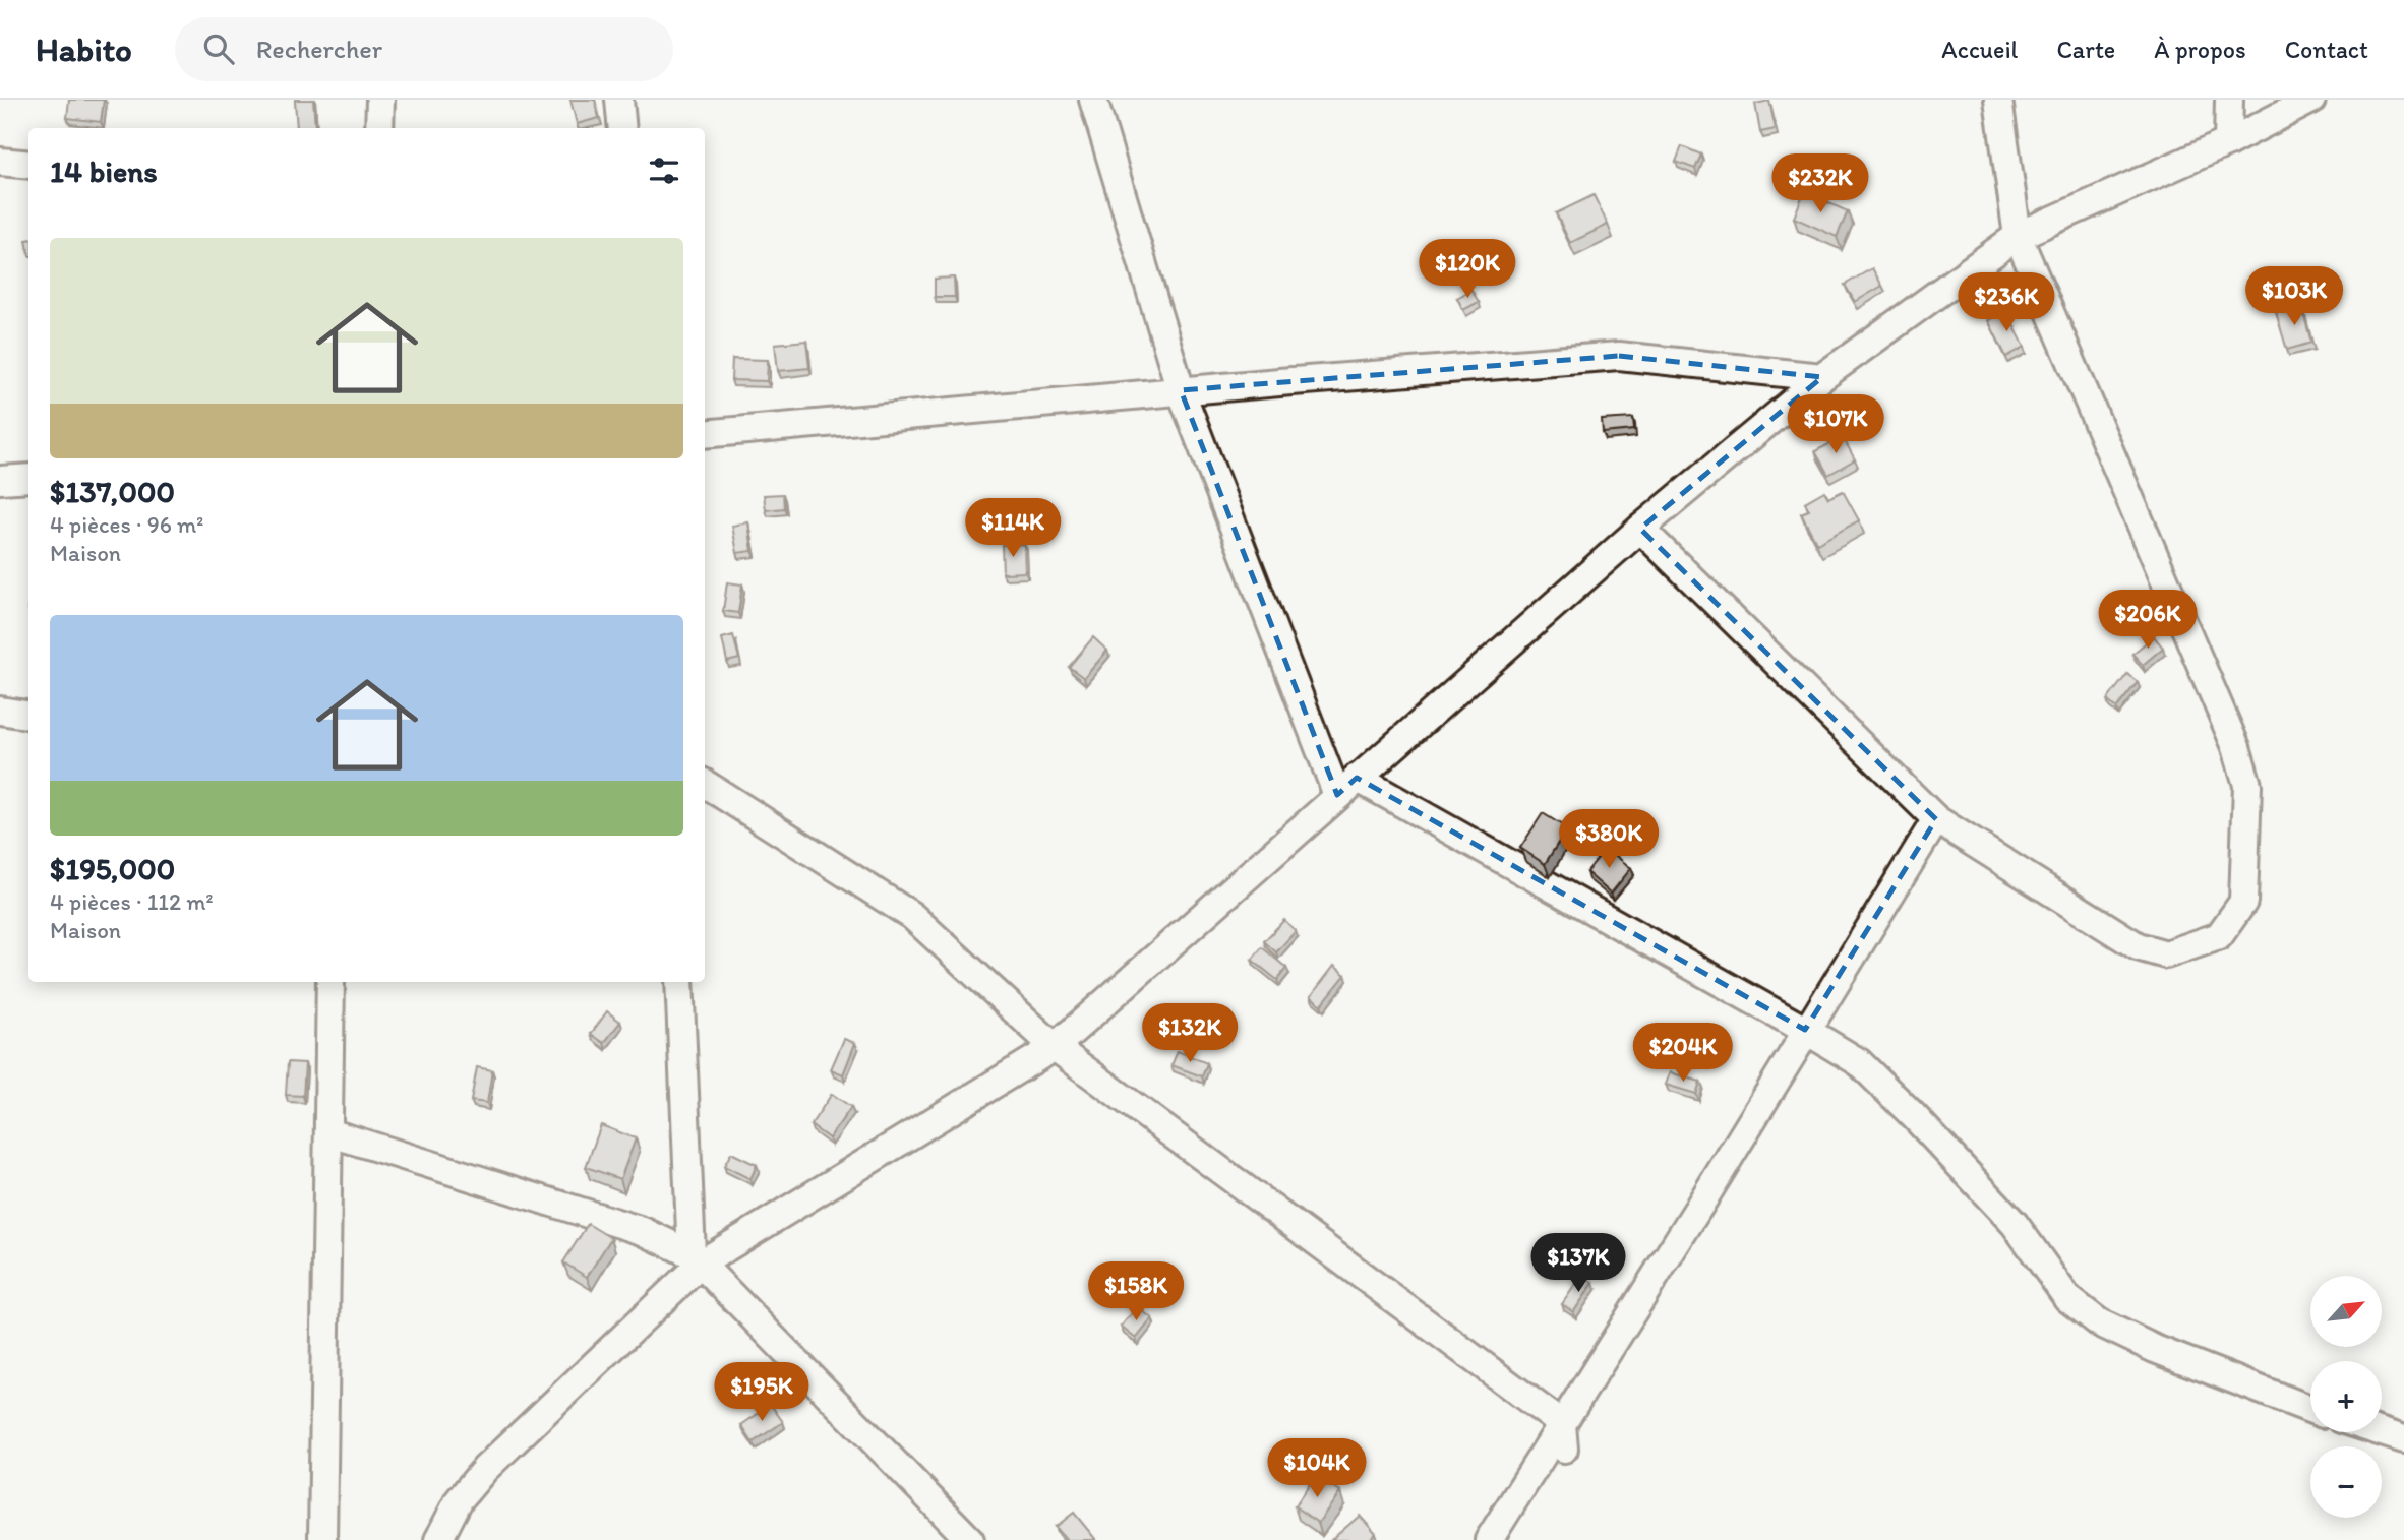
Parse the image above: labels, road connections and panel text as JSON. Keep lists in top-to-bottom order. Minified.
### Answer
{"north":"top right","page":{"header":"Habito","search":"Rechercher","nav":["Accueil","Carte","À propos","Contact"],"heading":"14 biens","price":["$232K","$120K","$103K","$236K","$107K","$114K","$206K","$380K","$132K","$204K","$137K","$158K","$195K","$104K"],"list":[{"name":"$137,000","note":"4 pièces · 96 m² · Maison"},{"name":"$195,000","note":"4 pièces · 112 m² · Maison"}],"map_buttons":["+","−"]}}
